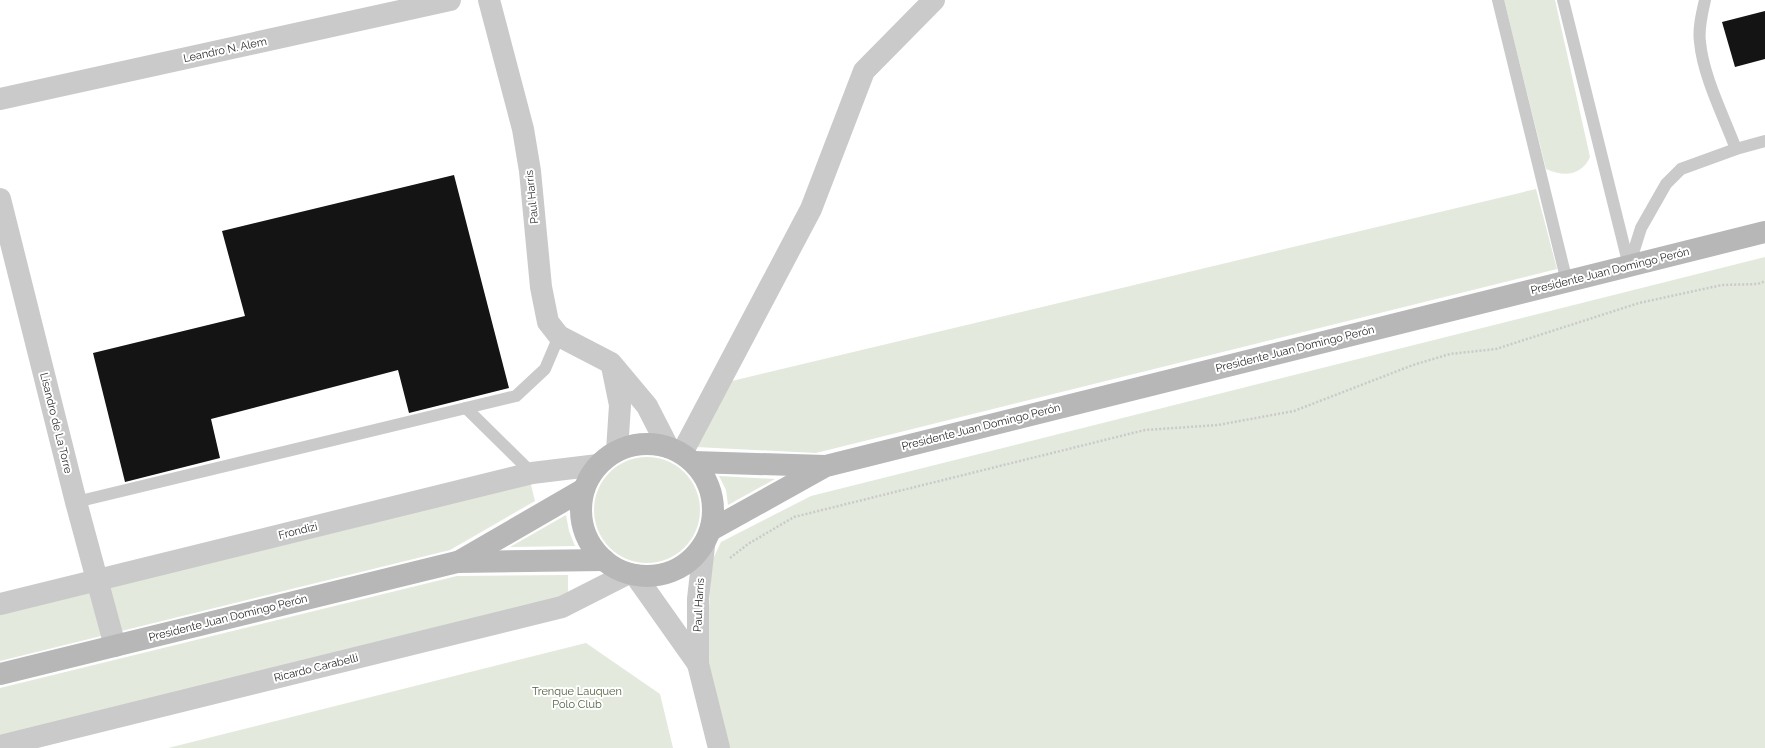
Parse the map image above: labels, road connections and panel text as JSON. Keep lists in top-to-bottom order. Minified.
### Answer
{"streets":{"main road":["Presidente Juan Domingo Perón"],"street":["Leandro N. Alem","Paul Harris","Lisandro de La Torre","Frondizi","Ricardo Carabelli"]},"crossings":[["Paul Harris","Presidente Juan Domingo Perón"],["Paul Harris","Frondizi"],["Paul Harris","Ricardo Carabelli"],["Presidente Juan Domingo Perón","Lisandro de La Torre"],["Presidente Juan Domingo Perón","Frondizi"],["Presidente Juan Domingo Perón","Ricardo Carabelli"],["Lisandro de La Torre","Frondizi"],["Frondizi","Ricardo Carabelli"]],"parks":["Trenque Lauquen Polo Club"]}
